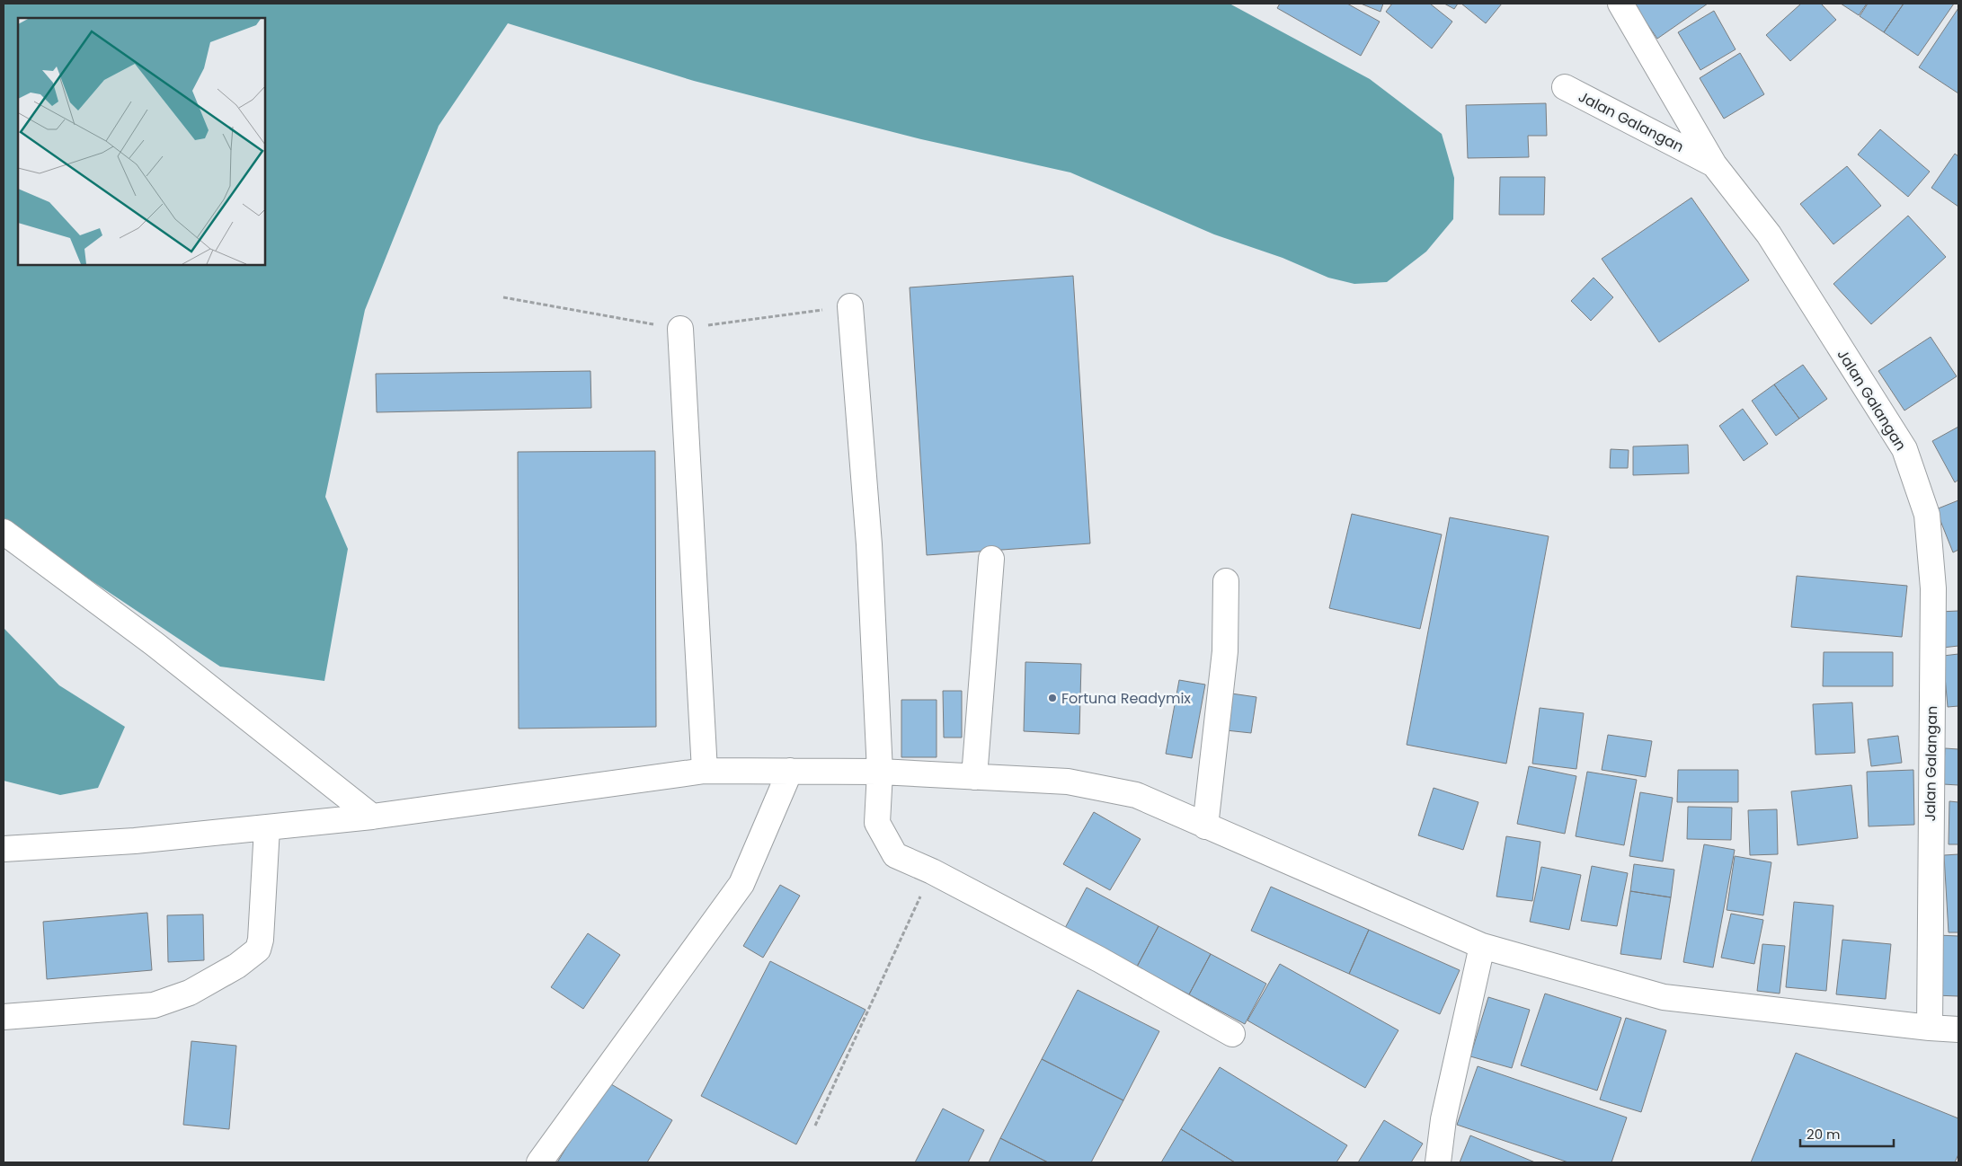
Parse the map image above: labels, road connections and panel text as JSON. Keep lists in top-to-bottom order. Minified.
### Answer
{"streets":{"street":["Jalan Galangan"]},"places":["Fortuna Readymix"],"scale_bar":"20 m"}
